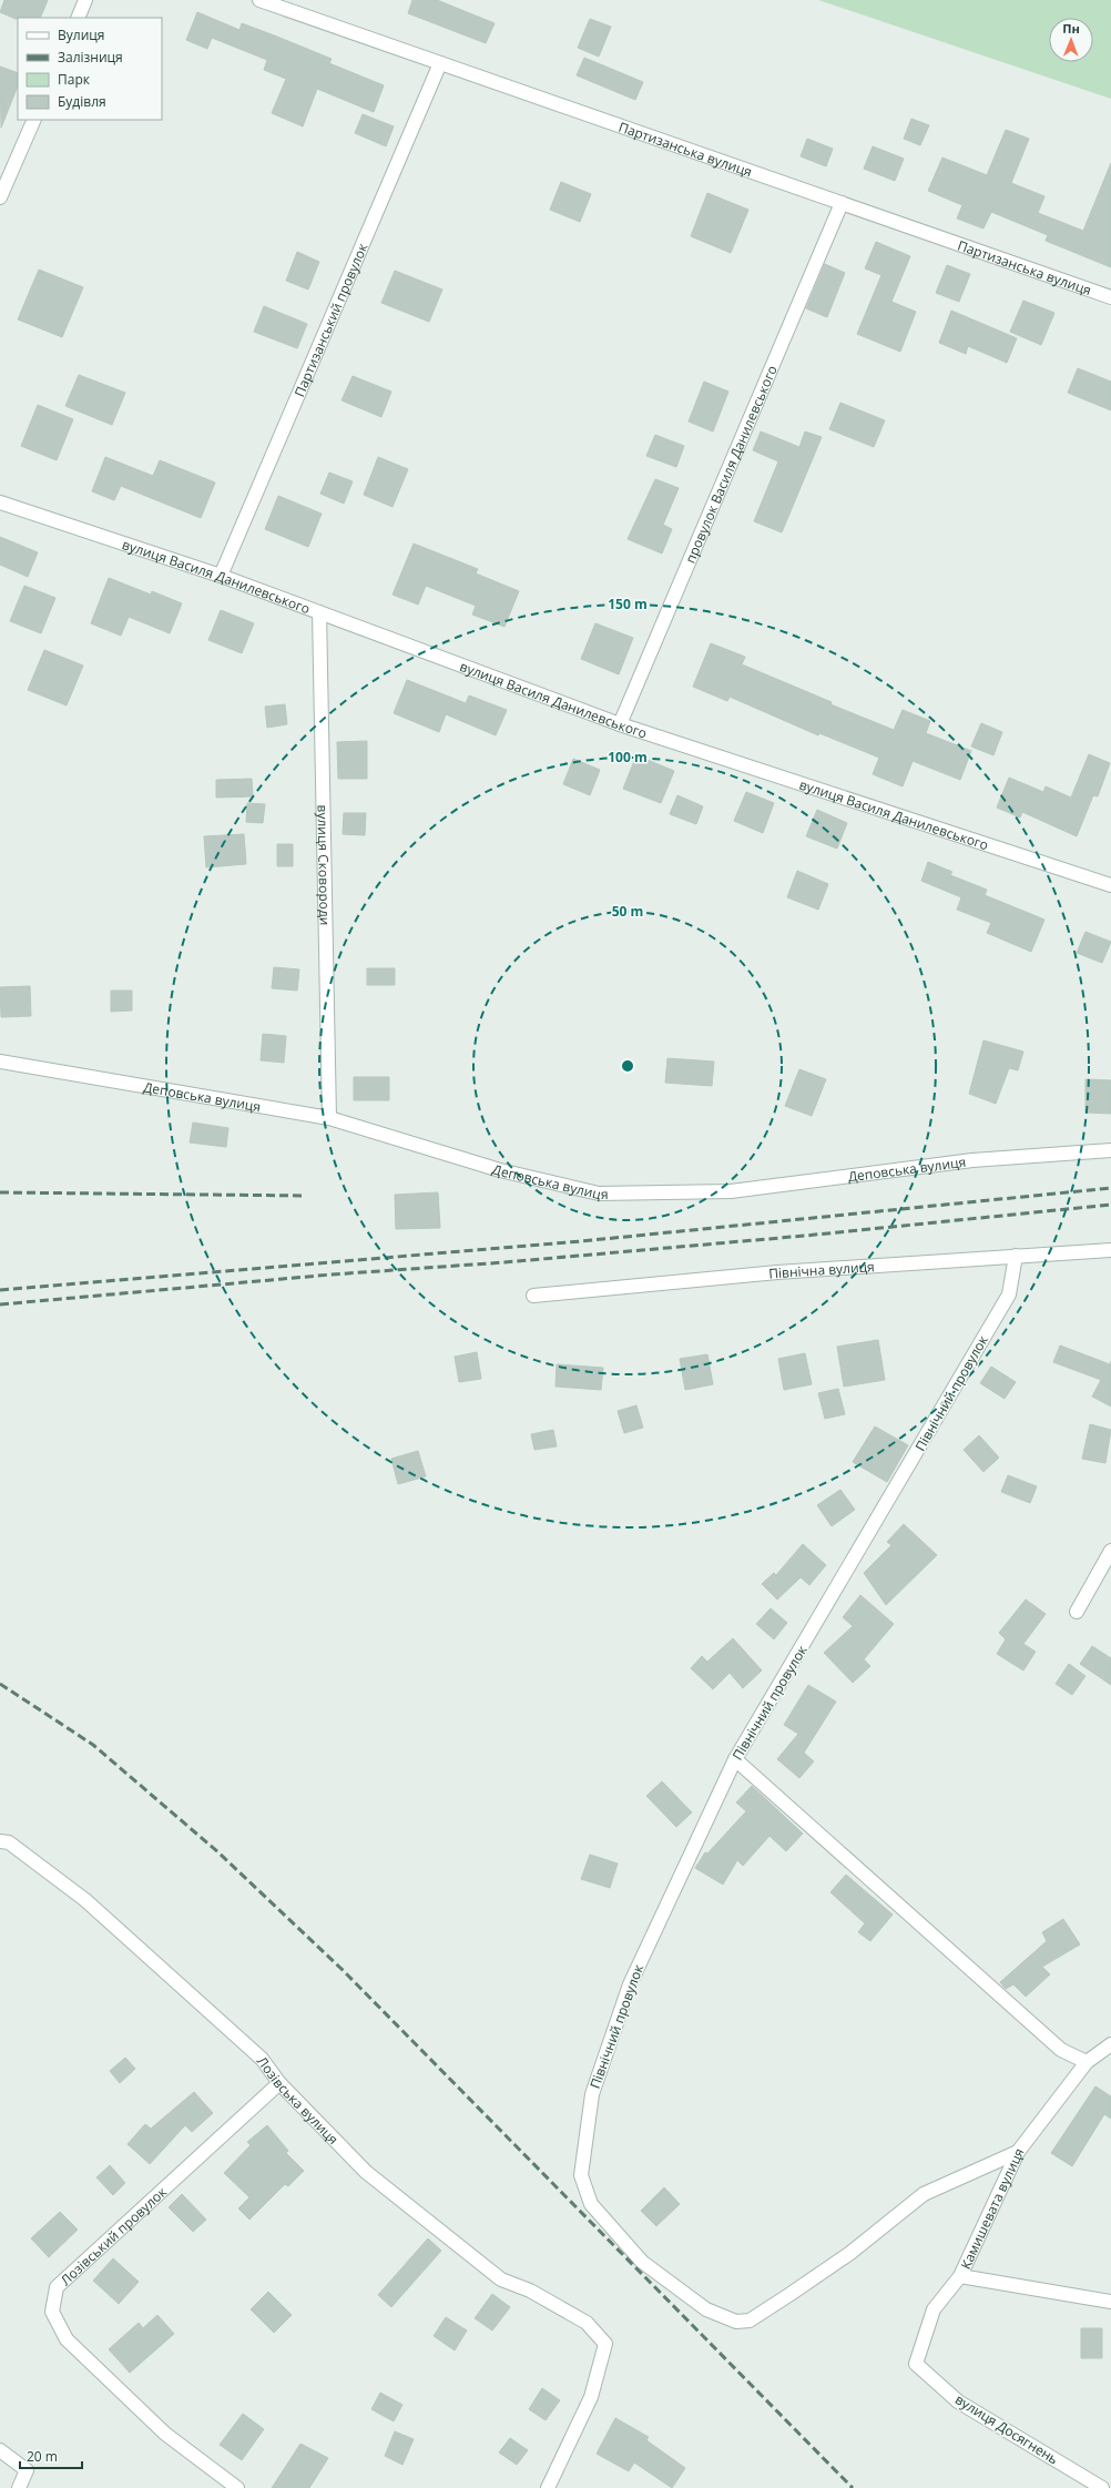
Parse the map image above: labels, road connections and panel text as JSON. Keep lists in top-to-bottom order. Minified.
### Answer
{"streets":{"street":["Партизанська вулиця","Партизанський провулок","провулок Василя Данилевського","вулиця Василя Данилевського","вулиця Сковороди","Деповська вулиця","Північна вулиця","Північний провулок","Лозівська вулиця","Камишевата вулиця","Лозівський провулок","вулиця Досягнень"]},"crossings":[["Партизанська вулиця","Партизанський провулок"],["Партизанська вулиця","провулок Василя Данилевського"],["Партизанський провулок","вулиця Василя Данилевського"],["провулок Василя Данилевського","вулиця Василя Данилевського"],["вулиця Василя Данилевського","вулиця Сковороди"],["вулиця Сковороди","Деповська вулиця"],["Північна вулиця","Північний провулок"],["Північний провулок","Камишевата вулиця"],["Лозівська вулиця","Лозівський провулок"],["Камишевата вулиця","вулиця Досягнень"]],"legend":["Вулиця","Залізниця","Парк","Будівля"],"scale_bar":"20 m","north":"top","rings":["150 m","100 m","50 m"]}
